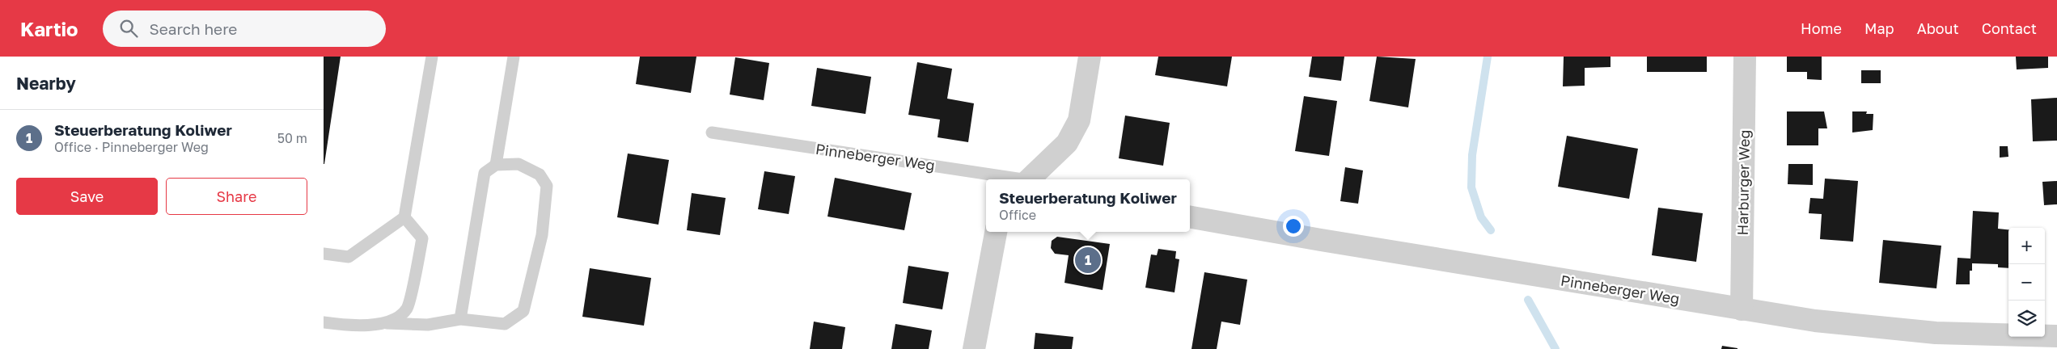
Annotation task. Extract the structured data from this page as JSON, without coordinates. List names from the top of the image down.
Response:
{
  "streets": {
    "street": ["Pinneberger Weg", "Harburger Weg"]
  },
  "crossings": [
    ["Pinneberger Weg", "Harburger Weg"]
  ],
  "page": {
    "header": "Kartio",
    "search": "Search here",
    "nav": [
      "Home",
      "Map",
      "About",
      "Contact"
    ],
    "heading": "Nearby",
    "list": [
      {
        "mark": "1",
        "name": "Steuerberatung Koliwer",
        "note": "Office · Pinneberger Weg",
        "value": "50 m"
      }
    ],
    "buttons": ["Save", "Share"],
    "popup": ["Steuerberatung Koliwer", "Office"],
    "map_buttons": ["+", "−"],
    "pins": "1"
  }
}
